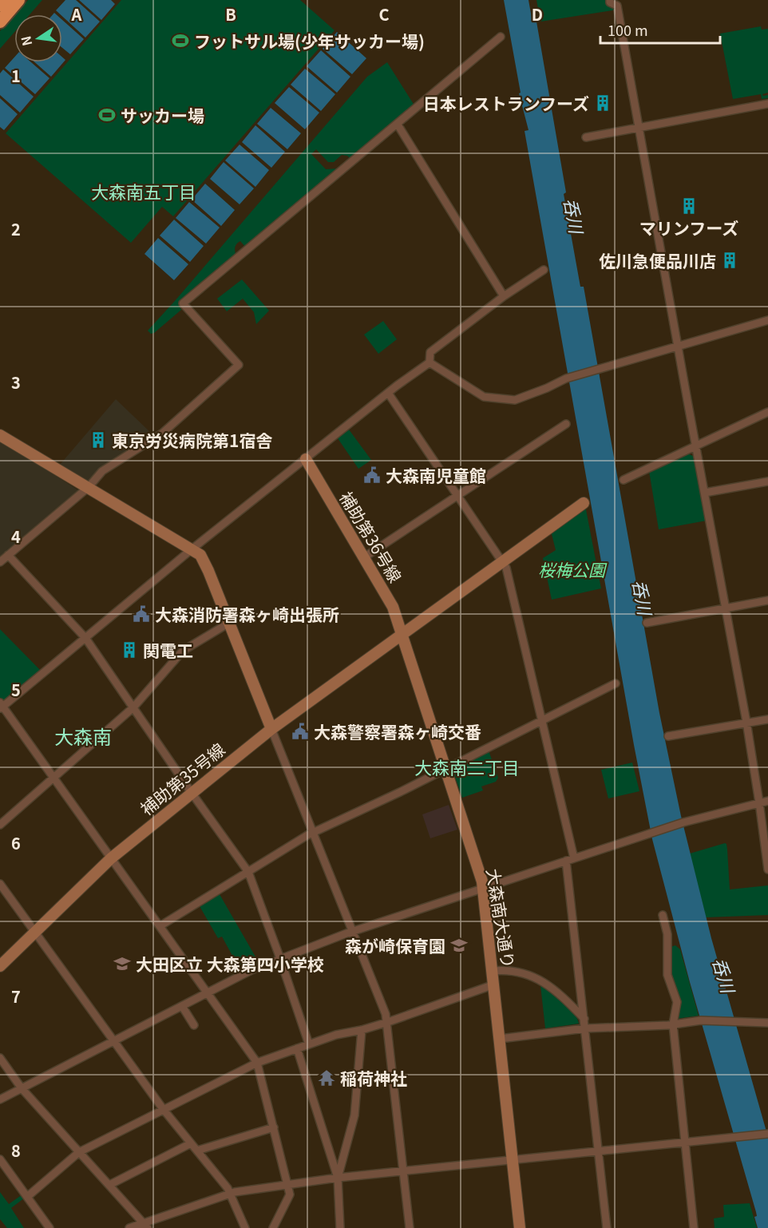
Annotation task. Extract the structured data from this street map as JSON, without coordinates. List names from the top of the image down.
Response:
{
  "streets": {
    "street": ["補助第36号線", "補助第35号線", "大森南大通り"]
  },
  "crossings": [
    ["補助第36号線", "補助第35号線"],
    ["補助第36号線", "大森南大通り"],
    ["補助第35号線", "大森南大通り"]
  ],
  "districts": ["大森南五丁目", "大森南", "大森南二丁目"],
  "water": ["呑川"],
  "parks": ["桜梅公園"],
  "places": {
    "sports": ["フットサル場(少年サッカー場)", "サッカー場"],
    "building": [
      "日本レストランフーズ",
      "マリンフーズ",
      "佐川急便品川店",
      "東京労災病院第1宿舎",
      "関電工"
    ],
    "public building": ["大森南児童館", "大森消防署森ヶ崎出張所", "大森警察署森ヶ崎交番"],
    "school or university": ["森が崎保育園", "大田区立 大森第四小学校"],
    "temple": ["稲荷神社"]
  },
  "scale_bar": "100 m",
  "north": "left",
  "grid": {
    "columns": [
      "A",
      "B",
      "C",
      "D"
    ],
    "rows": [
      "1",
      "2",
      "3",
      "4",
      "5",
      "6",
      "7",
      "8"
    ]
  }
}
